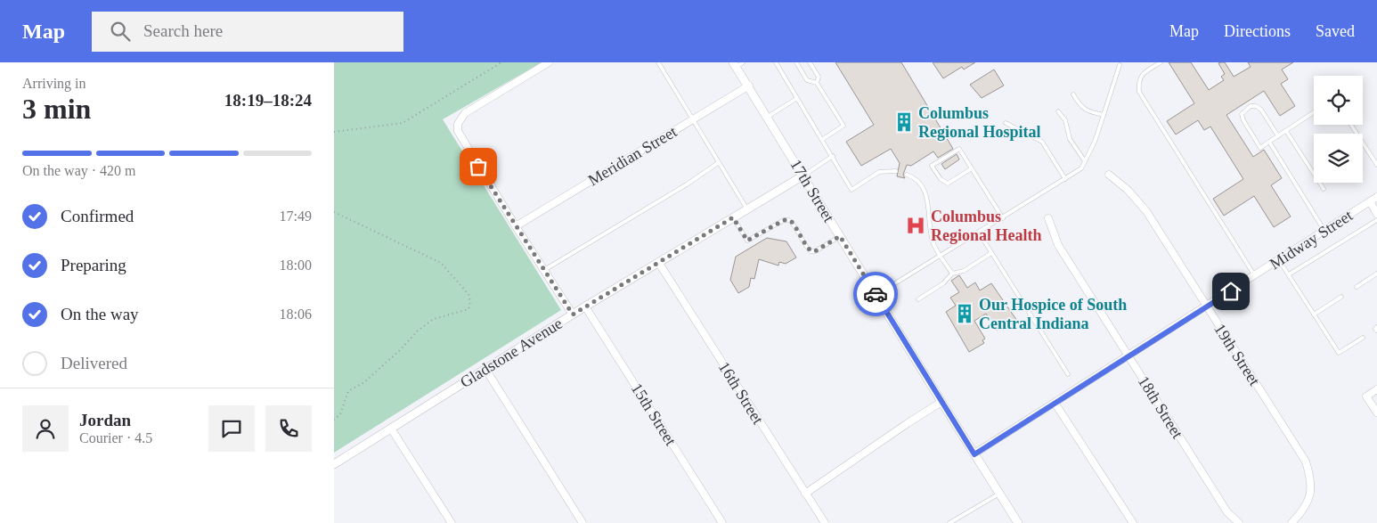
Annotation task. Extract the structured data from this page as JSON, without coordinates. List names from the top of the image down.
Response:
{
  "streets": {
    "street": [
      "Meridian Street",
      "17th Street",
      "Midway Street",
      "Gladstone Avenue",
      "19th Street",
      "16th Street",
      "18th Street",
      "15th Street"
    ]
  },
  "crossings": [
    ["Meridian Street", "17th Street"],
    ["17th Street", "Midway Street"],
    ["17th Street", "Gladstone Avenue"],
    ["Midway Street", "19th Street"],
    ["Midway Street", "18th Street"],
    ["Gladstone Avenue", "16th Street"],
    ["Gladstone Avenue", "15th Street"]
  ],
  "places": {
    "building": ["Columbus Regional Hospital", "Our Hospice of South Central Indiana"],
    "hospital": ["Columbus Regional Health"]
  },
  "page": {
    "header": "Map",
    "search": "Search here",
    "nav": ["Map", "Directions", "Saved"],
    "heading": ["3 min", "Arriving in", "18:19–18:24"],
    "panel": ["Jordan", "Courier · 4.5"],
    "bar": "On the way · 420 m",
    "list": [
      ["Confirmed", "17:49"],
      ["Preparing", "18:00"],
      ["On the way", "18:06"],
      "Delivered"
    ]
  }
}
